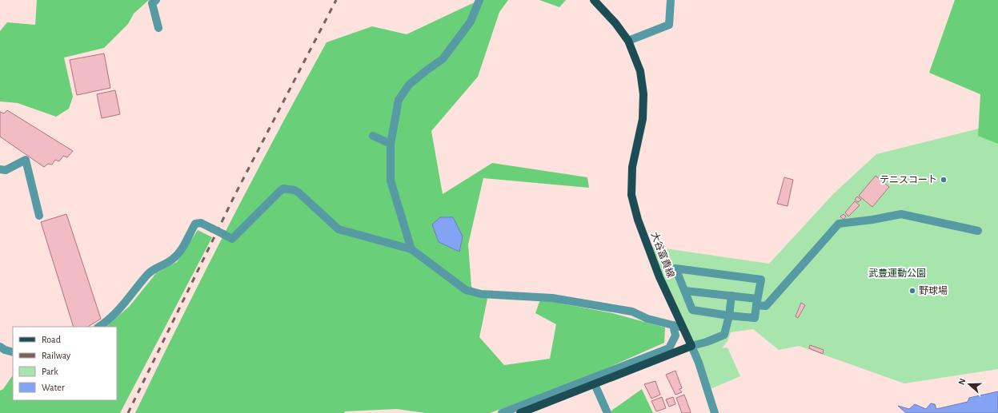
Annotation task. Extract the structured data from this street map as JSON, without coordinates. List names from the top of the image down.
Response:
{
  "streets": {
    "main road": ["大谷富貴線"]
  },
  "parks": ["武豊運動公園"],
  "places": ["テニスコート", "野球場"],
  "legend": [
    "Road",
    "Railway",
    "Park",
    "Water"
  ],
  "north": "left"
}
